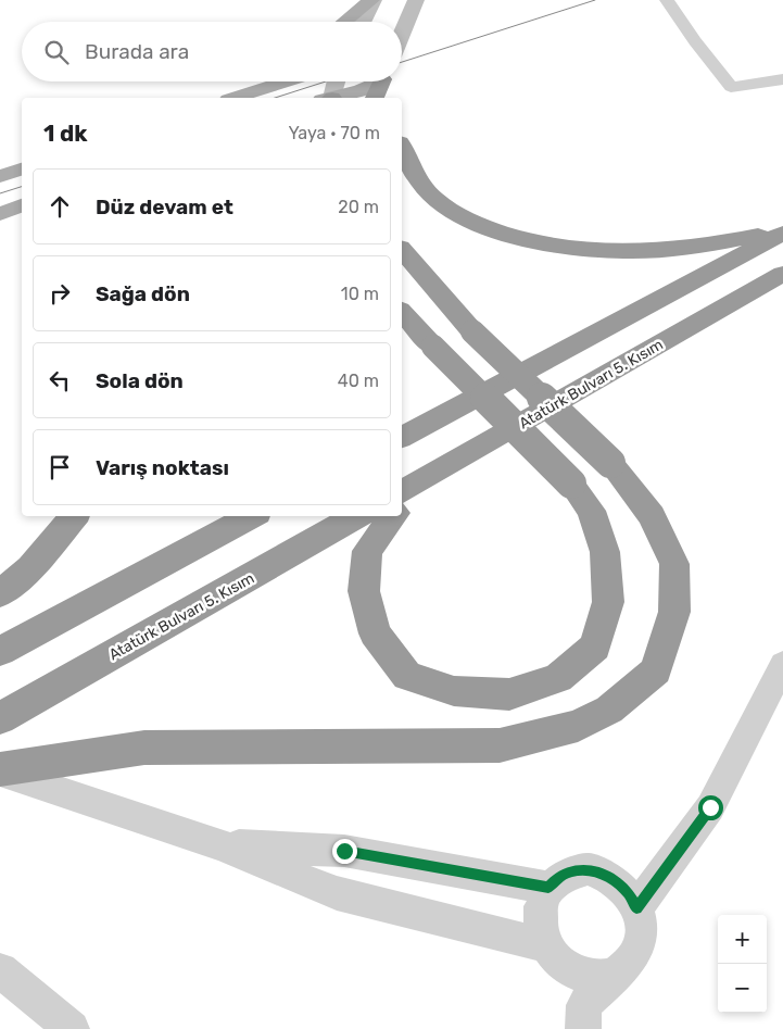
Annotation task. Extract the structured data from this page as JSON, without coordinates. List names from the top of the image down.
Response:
{
  "streets": {
    "highway": ["Atatürk Bulvarı 5. Kısım"]
  },
  "page": {
    "search": "Burada ara",
    "heading": ["1 dk", "Yaya · 70 m"],
    "list": [
      ["Düz devam et", "20 m"],
      ["Sağa dön", "10 m"],
      ["Sola dön", "40 m"],
      "Varış noktası"
    ],
    "map_buttons": ["+", "−"]
  }
}
